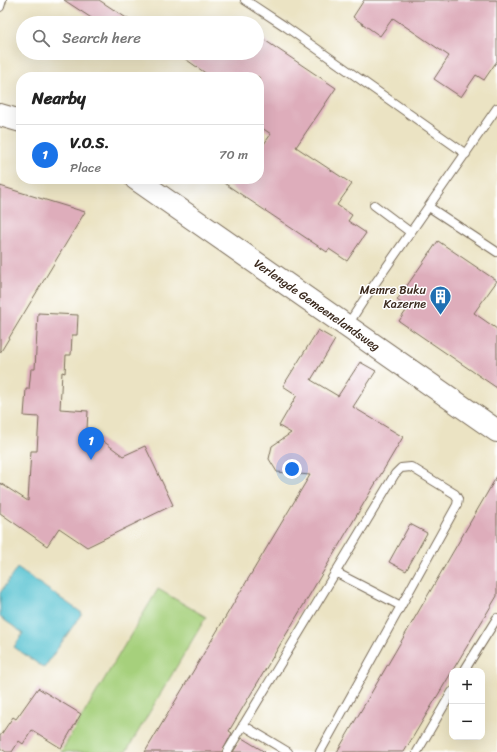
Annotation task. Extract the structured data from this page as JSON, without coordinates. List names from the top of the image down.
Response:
{
  "streets": {
    "street": ["Verlengde Gemeenelandsweg"]
  },
  "places": {
    "building": ["Memre Buku Kazerne"]
  },
  "page": {
    "search": "Search here",
    "heading": "Nearby",
    "list": [
      {
        "mark": "1",
        "name": "V.O.S.",
        "note": "Place",
        "value": "70 m"
      }
    ],
    "pins": "1",
    "map_buttons": ["+", "−"]
  }
}
